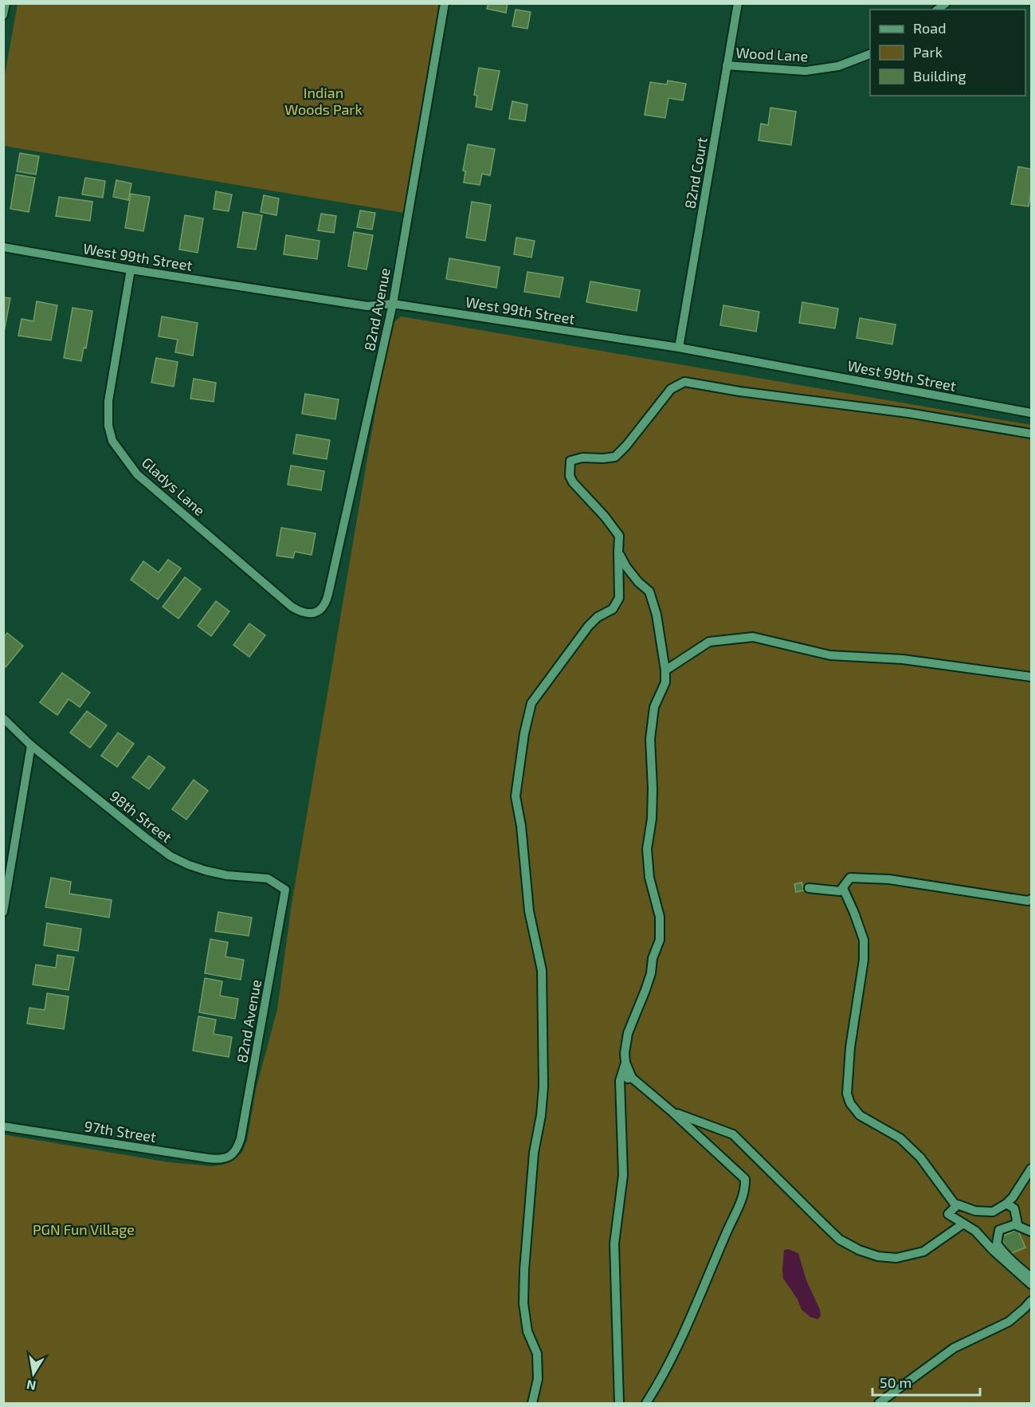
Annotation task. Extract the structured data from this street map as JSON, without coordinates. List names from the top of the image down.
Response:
{
  "streets": {
    "street": [
      "Wood Lane",
      "82nd Court",
      "West 99th Street",
      "82nd Avenue",
      "Gladys Lane",
      "98th Street",
      "97th Street"
    ]
  },
  "crossings": [
    ["Wood Lane", "82nd Court"],
    ["82nd Court", "West 99th Street"],
    ["West 99th Street", "82nd Avenue"],
    ["West 99th Street", "Gladys Lane"],
    ["82nd Avenue", "Gladys Lane"],
    ["82nd Avenue", "98th Street"],
    ["82nd Avenue", "97th Street"]
  ],
  "parks": ["Indian Woods Park", "PGN Fun Village"],
  "legend": ["Road", "Park", "Building"],
  "scale_bar": "50 m",
  "north": "bottom"
}
